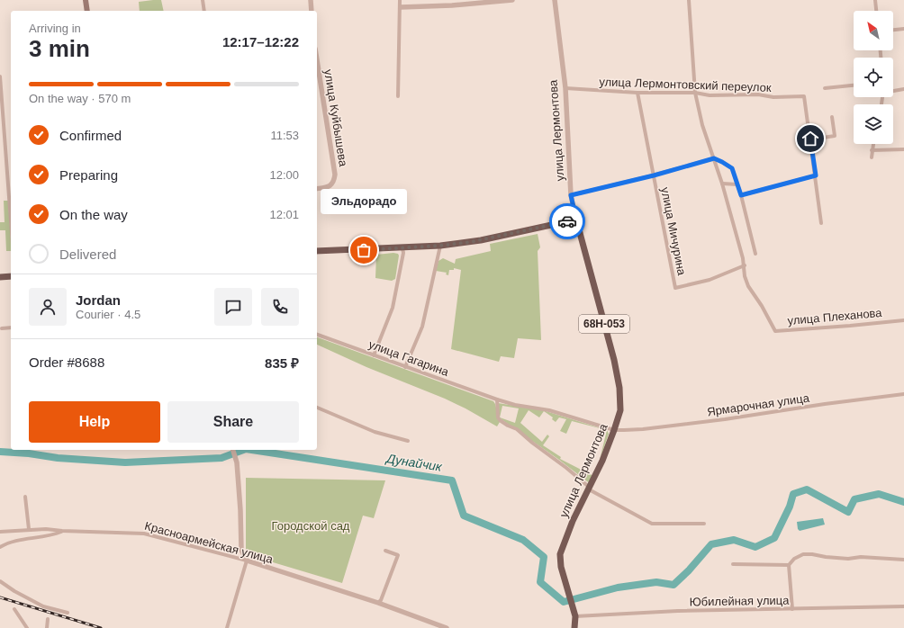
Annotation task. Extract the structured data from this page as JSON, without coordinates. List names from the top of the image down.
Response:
{
  "streets": {
    "main road": ["улица Лермонтова", "68Н-053"],
    "street": [
      "улица Лермонтовский переулок",
      "улица Куйбышева",
      "улица Мичурина",
      "улица Плеханова",
      "улица Гагарина",
      "Ярмарочная улица",
      "Красноармейская улица",
      "Юбилейная улица"
    ]
  },
  "crossings": [
    ["улица Лермонтовский переулок", "улица Лермонтова"],
    ["улица Лермонтовский переулок", "улица Мичурина"],
    ["улица Лермонтова", "улица Гагарина"],
    ["улица Лермонтова", "Ярмарочная улица"],
    ["улица Лермонтова", "Юбилейная улица"],
    ["улица Мичурина", "улица Плеханова"],
    ["улица Гагарина", "Ярмарочная улица"]
  ],
  "water": ["Дунайчик"],
  "parks": ["Городской сад"],
  "places": ["Эльдорадо"],
  "north": "top left",
  "page": {
    "heading": ["3 min", "Arriving in", "12:17–12:22"],
    "panel": [
      "Jordan",
      "Courier · 4.5",
      "Order #8688",
      "835 ₽"
    ],
    "bar": "On the way · 570 m",
    "list": [
      ["Confirmed", "11:53"],
      ["Preparing", "12:00"],
      ["On the way", "12:01"],
      "Delivered"
    ],
    "bubble": "Эльдорадо",
    "buttons": ["Help", "Share"]
  }
}
